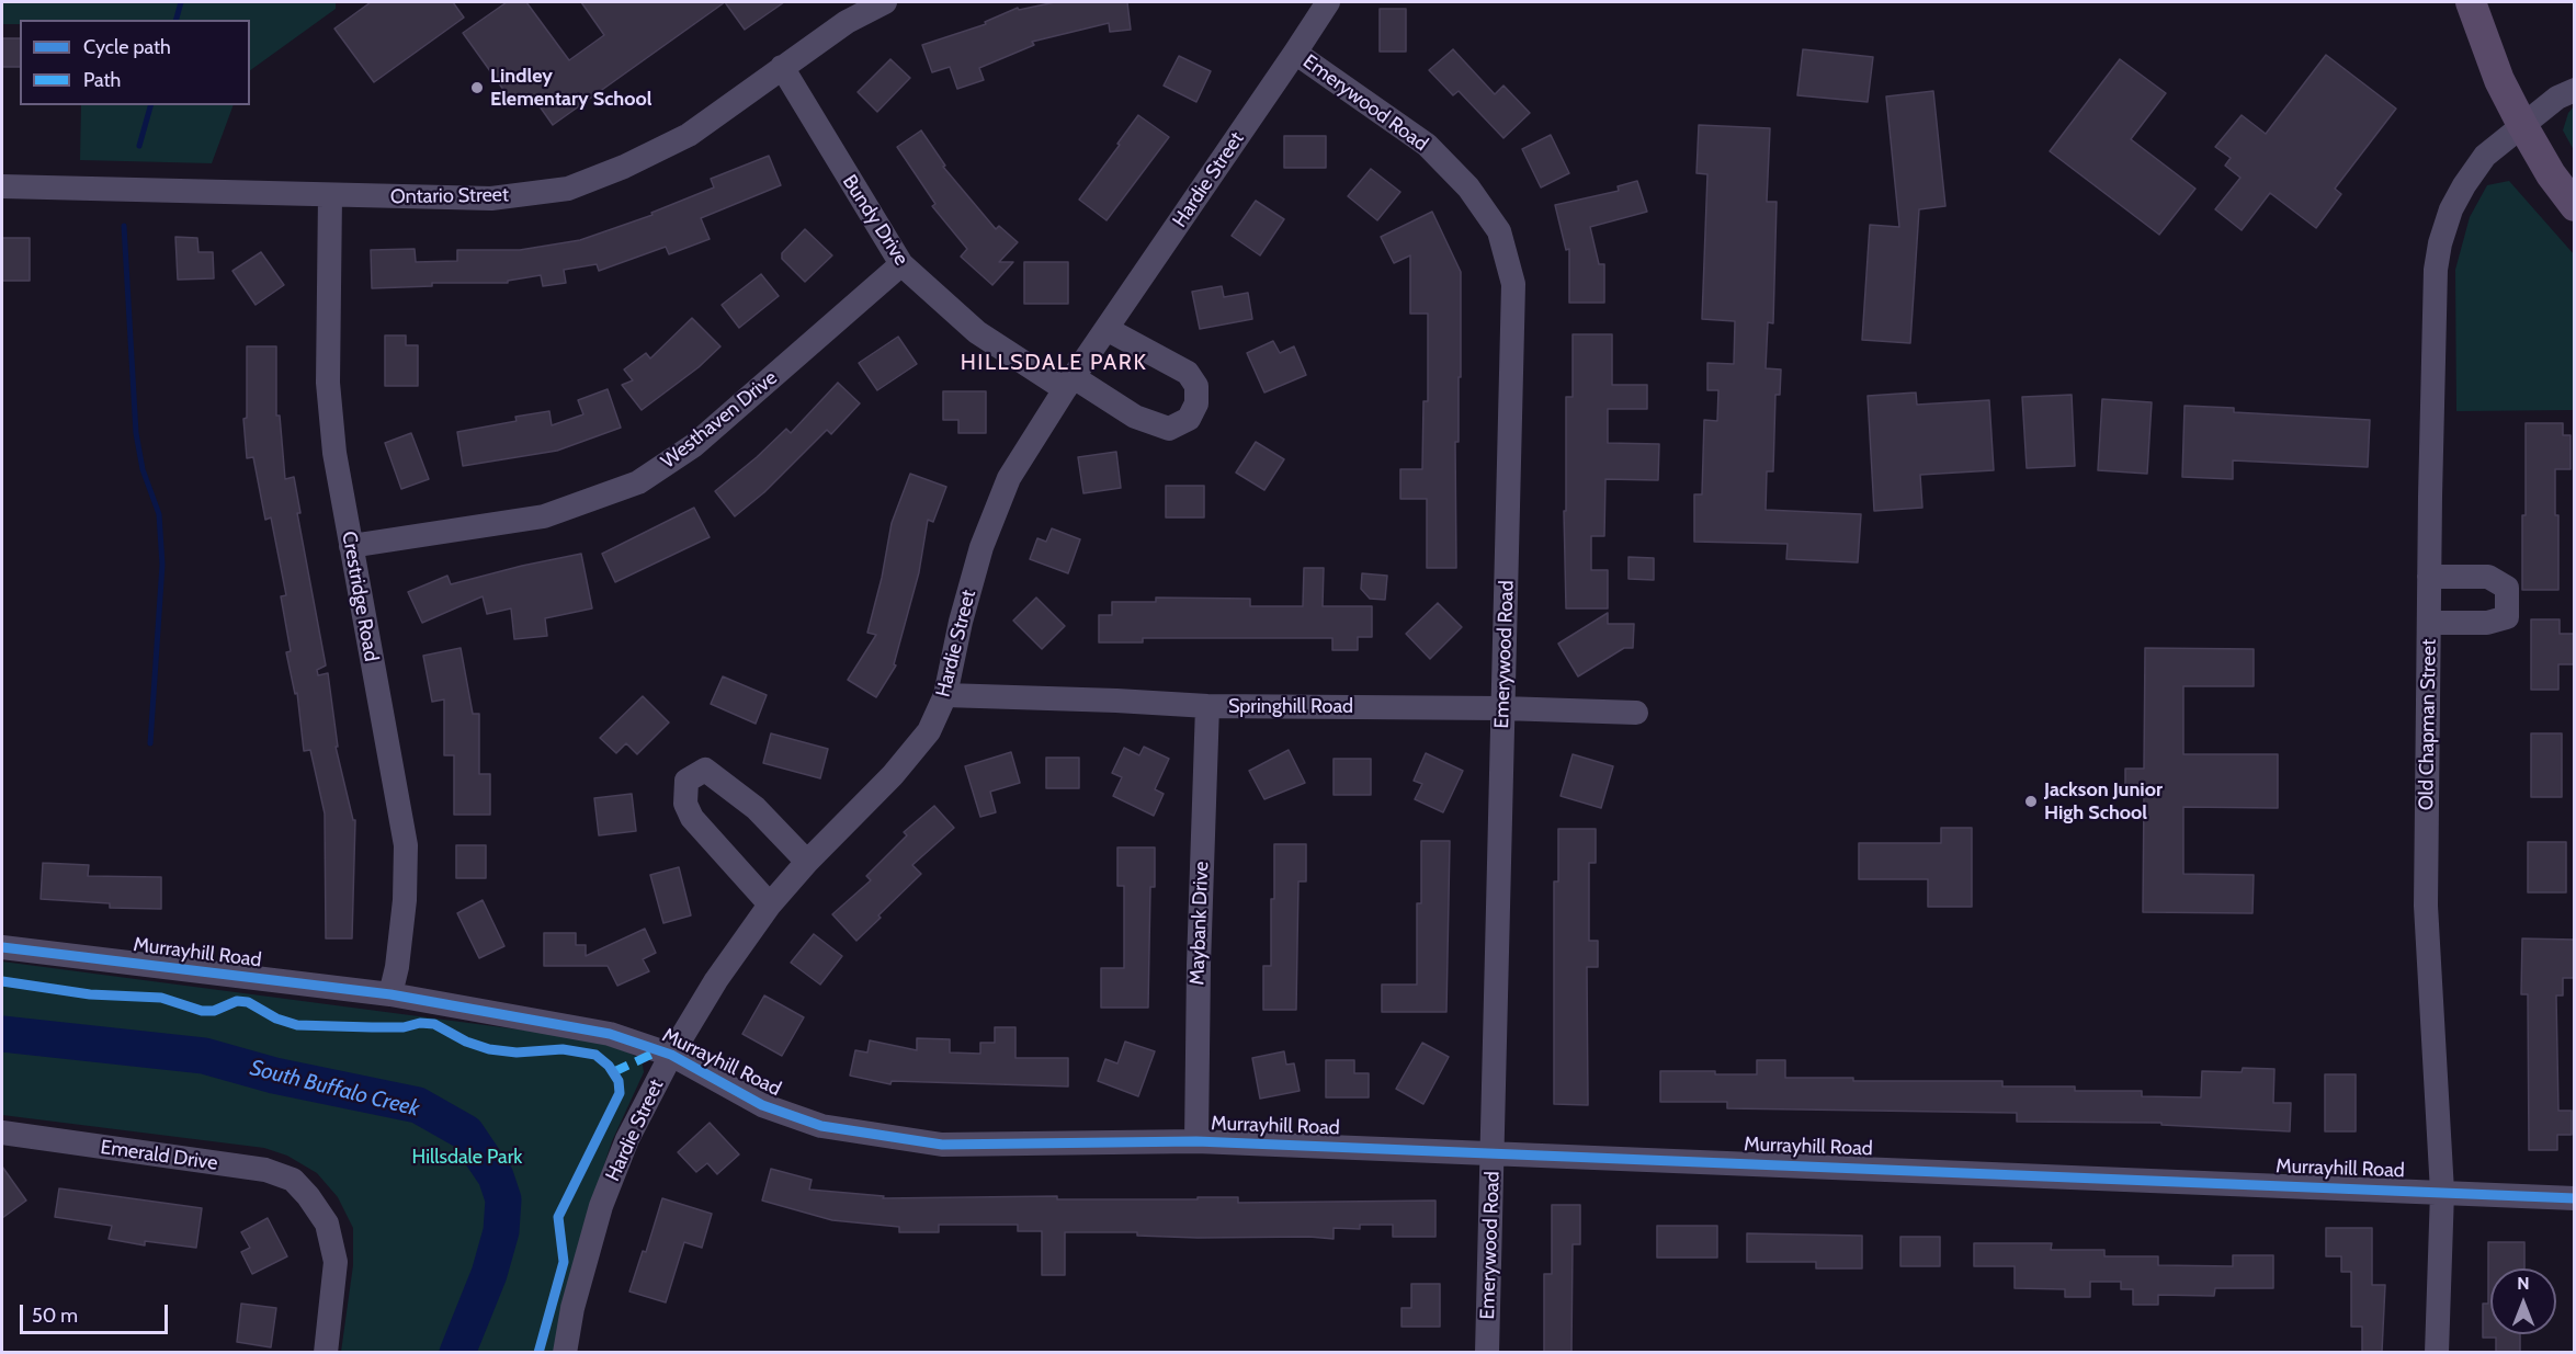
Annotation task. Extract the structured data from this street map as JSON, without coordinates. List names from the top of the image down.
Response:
{
  "streets": {
    "street": [
      "Emerywood Road",
      "Hardie Street",
      "Ontario Street",
      "Bundy Drive",
      "Westhaven Drive",
      "Crestridge Road",
      "Springhill Road",
      "Old Chapman Street",
      "Maybank Drive",
      "Murrayhill Road",
      "Emerald Drive"
    ]
  },
  "crossings": [
    ["Emerywood Road", "Hardie Street"],
    ["Emerywood Road", "Springhill Road"],
    ["Emerywood Road", "Murrayhill Road"],
    ["Hardie Street", "Bundy Drive"],
    ["Hardie Street", "Springhill Road"],
    ["Hardie Street", "Murrayhill Road"],
    ["Ontario Street", "Bundy Drive"],
    ["Ontario Street", "Crestridge Road"],
    ["Bundy Drive", "Westhaven Drive"],
    ["Westhaven Drive", "Crestridge Road"],
    ["Crestridge Road", "Murrayhill Road"],
    ["Springhill Road", "Maybank Drive"],
    ["Old Chapman Street", "Murrayhill Road"],
    ["Maybank Drive", "Murrayhill Road"]
  ],
  "districts": ["HILLSDALE PARK"],
  "water": ["South Buffalo Creek"],
  "parks": ["Hillsdale Park"],
  "places": ["Lindley Elementary School", "Jackson Junior High School"],
  "legend": ["Cycle path", "Path"],
  "scale_bar": "50 m",
  "north": "top"
}
